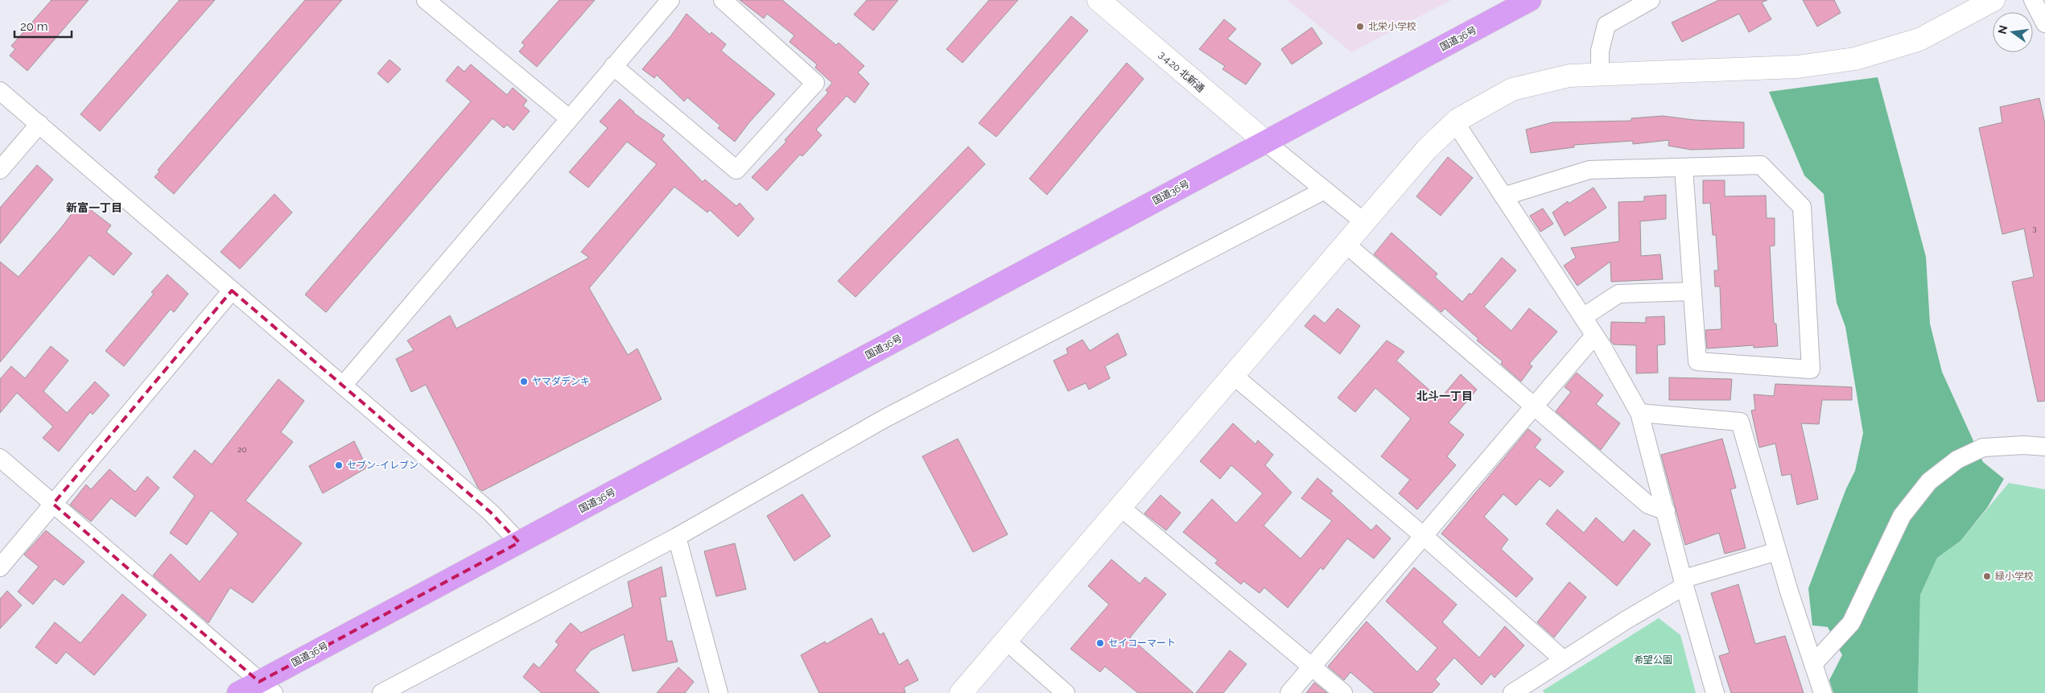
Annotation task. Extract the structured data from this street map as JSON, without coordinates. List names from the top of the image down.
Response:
{
  "streets": {
    "highway": ["国道36号"],
    "street": ["3.4.20 北新通"]
  },
  "crossings": [
    ["国道36号", "3.4.20 北新通"]
  ],
  "districts": ["新富一丁目", "北斗一丁目"],
  "parks": ["希望公園"],
  "places": [
    "北栄小学校",
    "ヤマダデンキ",
    "セブン-イレブン",
    "緑小学校",
    "セイコーマート"
  ],
  "house_numbers": ["3", "20"],
  "scale_bar": "20 m",
  "north": "left"
}
